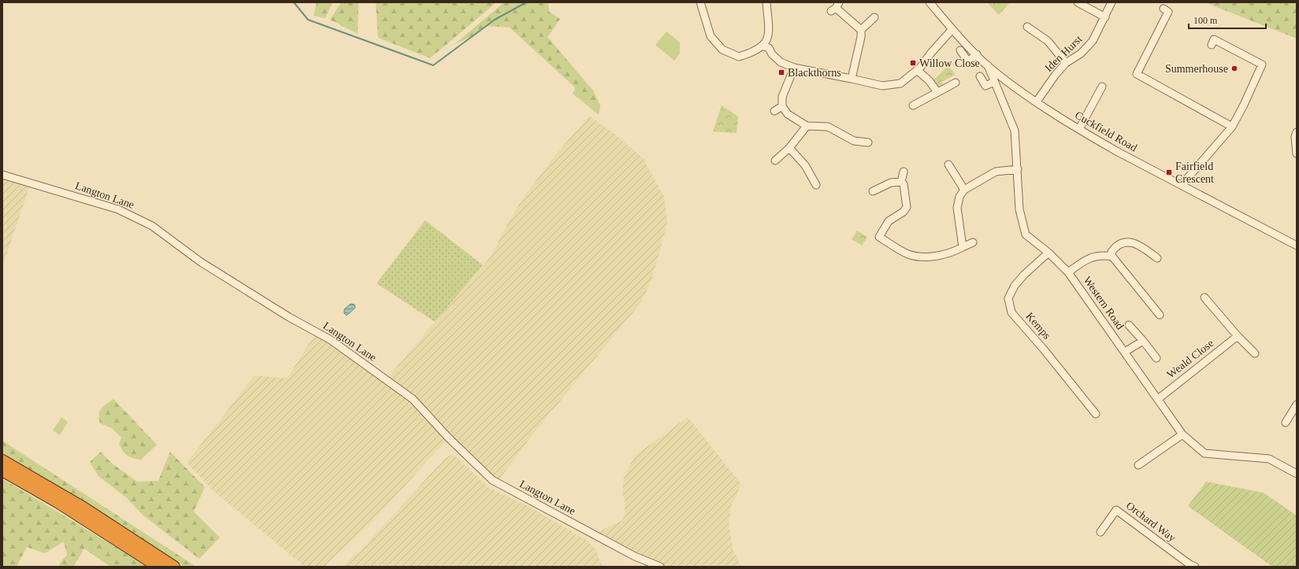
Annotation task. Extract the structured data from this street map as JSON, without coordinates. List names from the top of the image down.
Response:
{
  "streets": {
    "street": [
      "Iden Hurst",
      "Cuckfield Road",
      "Langton Lane",
      "Western Road",
      "Kemps",
      "Weald Close",
      "Orchard Way"
    ]
  },
  "crossings": [
    ["Iden Hurst", "Cuckfield Road"],
    ["Cuckfield Road", "Western Road"],
    ["Western Road", "Kemps"],
    ["Western Road", "Weald Close"]
  ],
  "places": {
    "transit": ["Willow Close", "Blackthorns", "Fairfield Crescent"],
    "other": ["Summerhouse"]
  },
  "scale_bar": "100 m"
}
